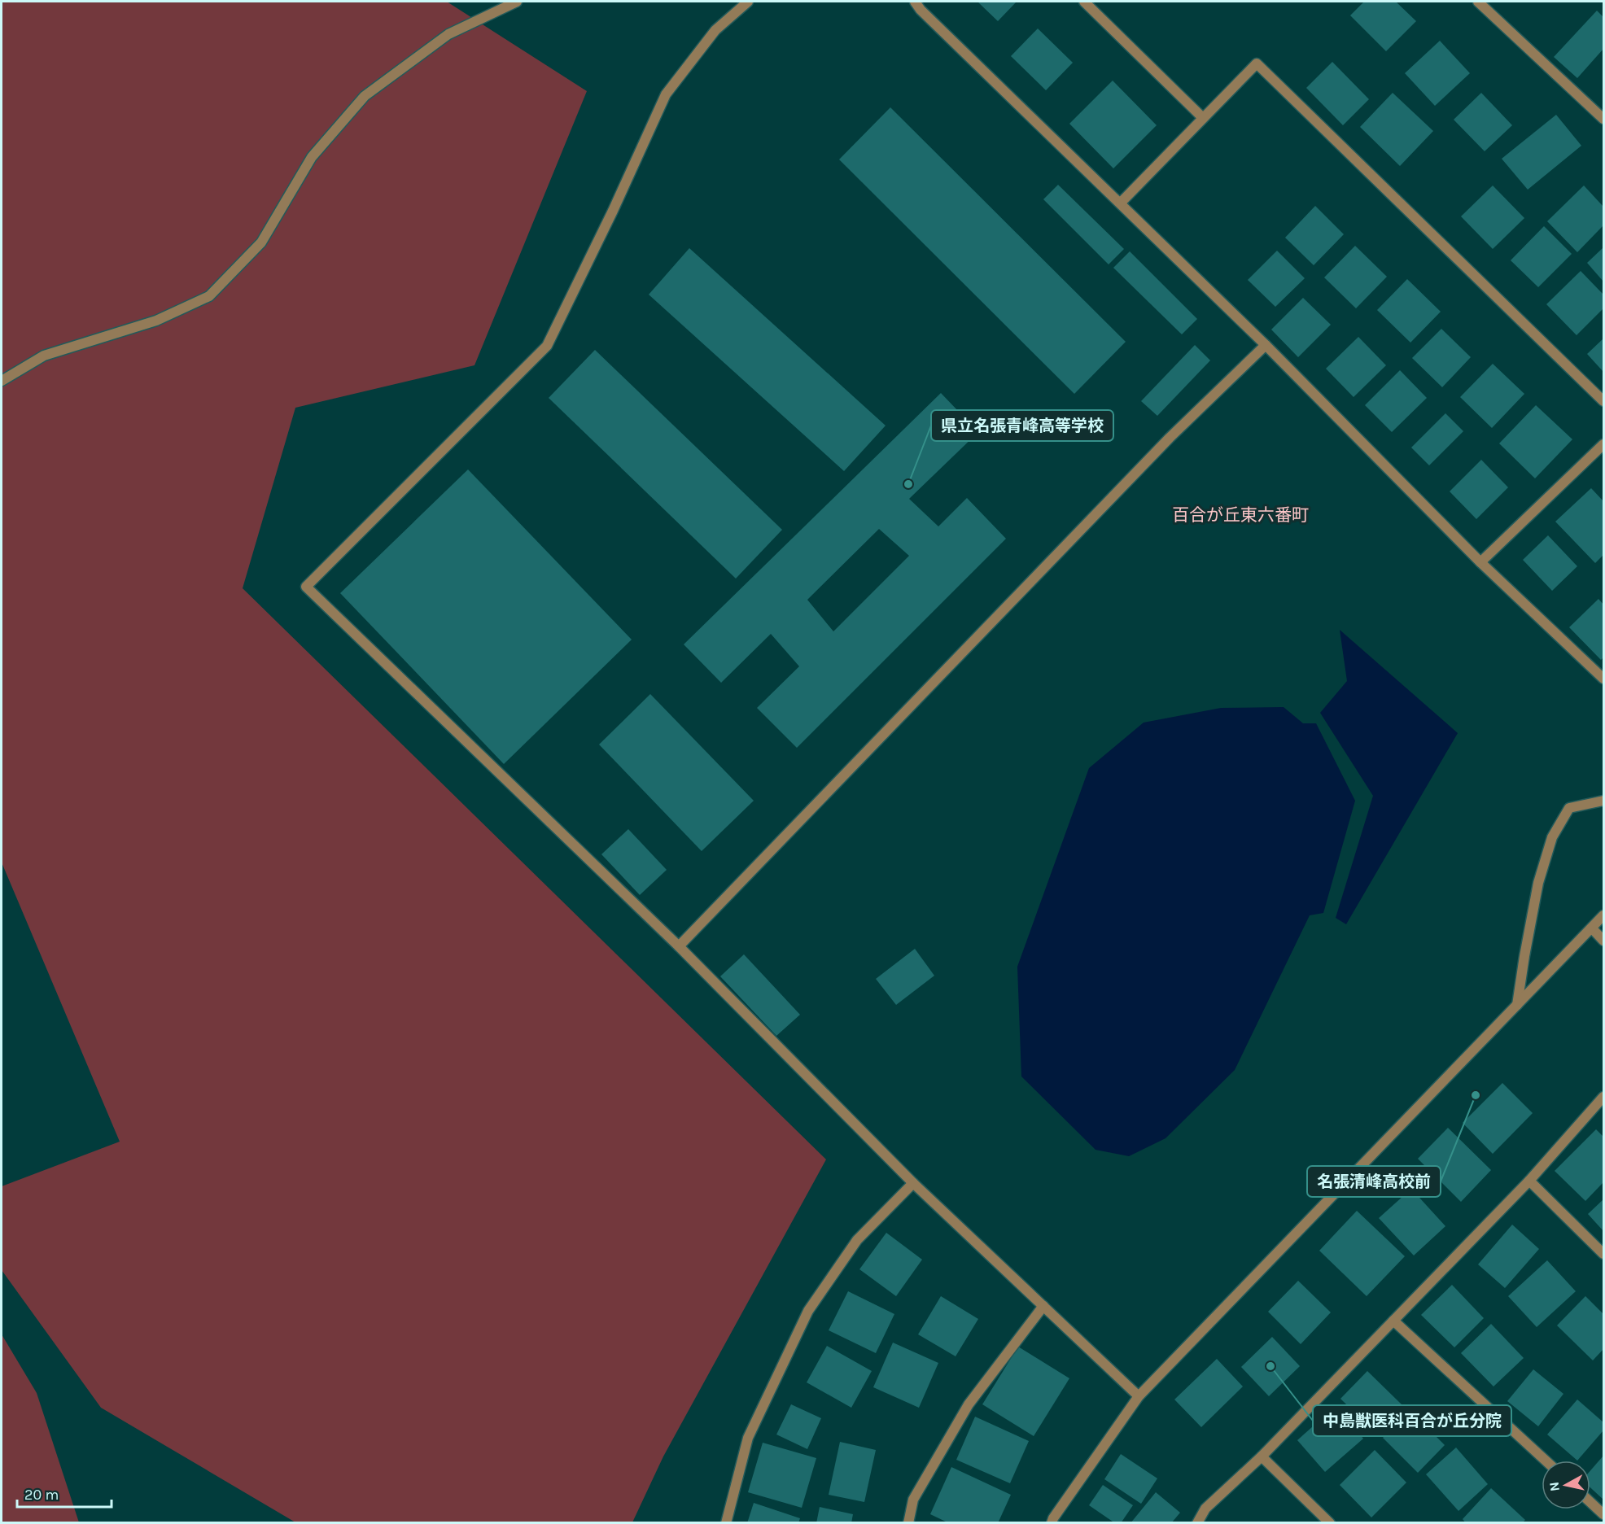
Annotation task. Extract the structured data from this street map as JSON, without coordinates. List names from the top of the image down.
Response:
{
  "districts": ["百合が丘東六番町"],
  "places": ["県立名張青峰高等学校", "名張清峰高校前", "中島獣医科百合が丘分院"],
  "scale_bar": "20 m",
  "north": "left"
}
